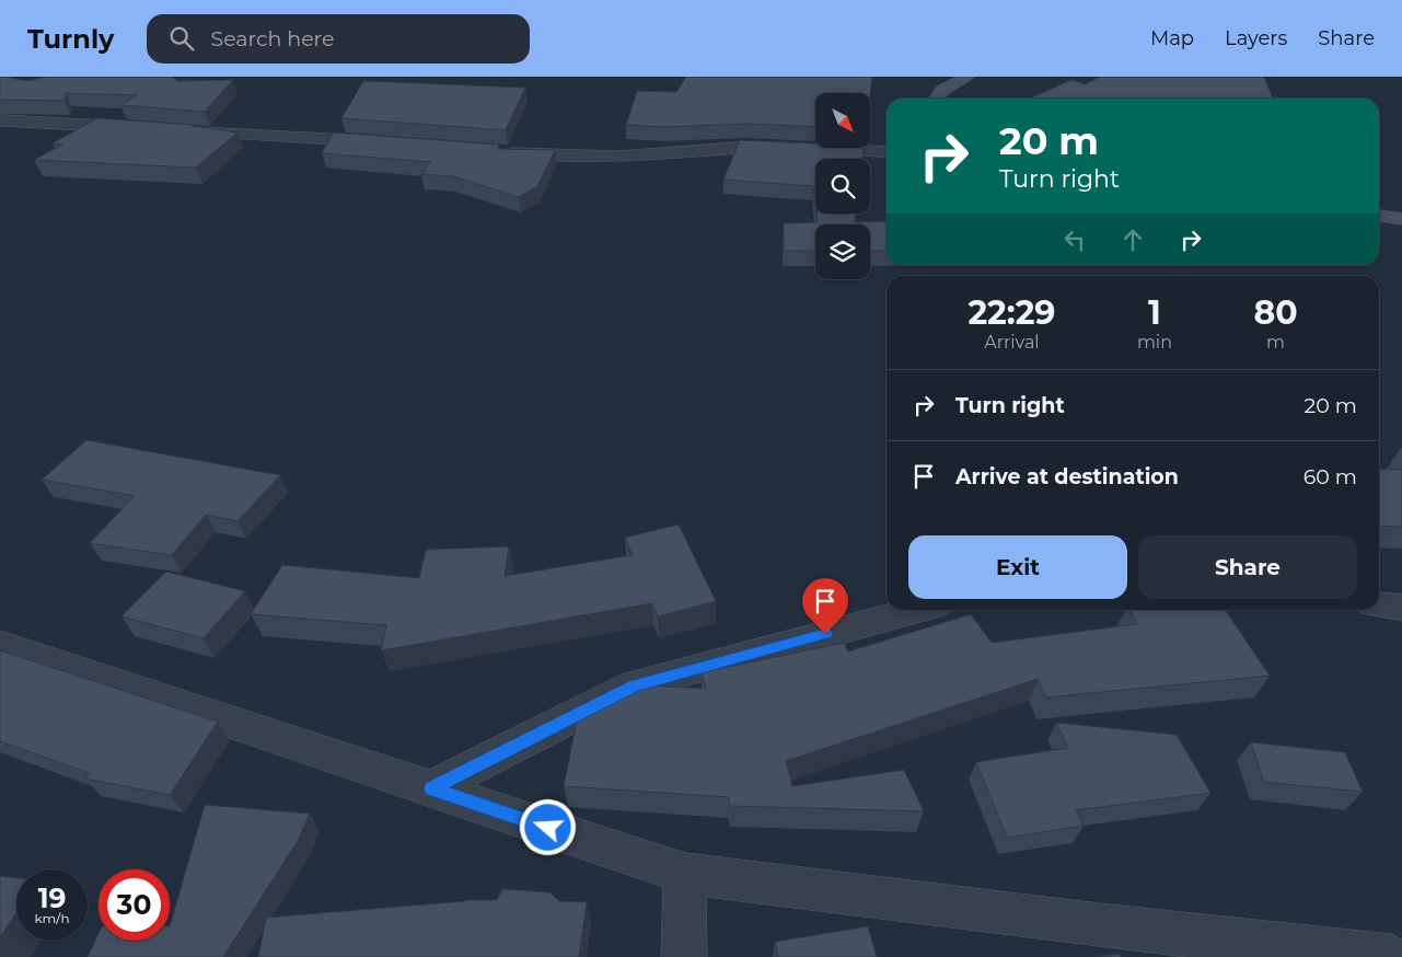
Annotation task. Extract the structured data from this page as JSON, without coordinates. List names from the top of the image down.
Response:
{
  "north": "bottom right",
  "page": {
    "header": "Turnly",
    "search": "Search here",
    "nav": ["Map", "Layers", "Share"],
    "turn": ["20 m", "Turn right"],
    "eta": [
      "22:29",
      "Arrival",
      "1",
      "min",
      "80",
      "m"
    ],
    "list": [
      {
        "name": "Turn right",
        "value": "20 m"
      },
      {
        "name": "Arrive at destination",
        "value": "60 m"
      }
    ],
    "buttons": ["Exit", "Share"],
    "speed": "19 km/h",
    "limit": "30"
  }
}
